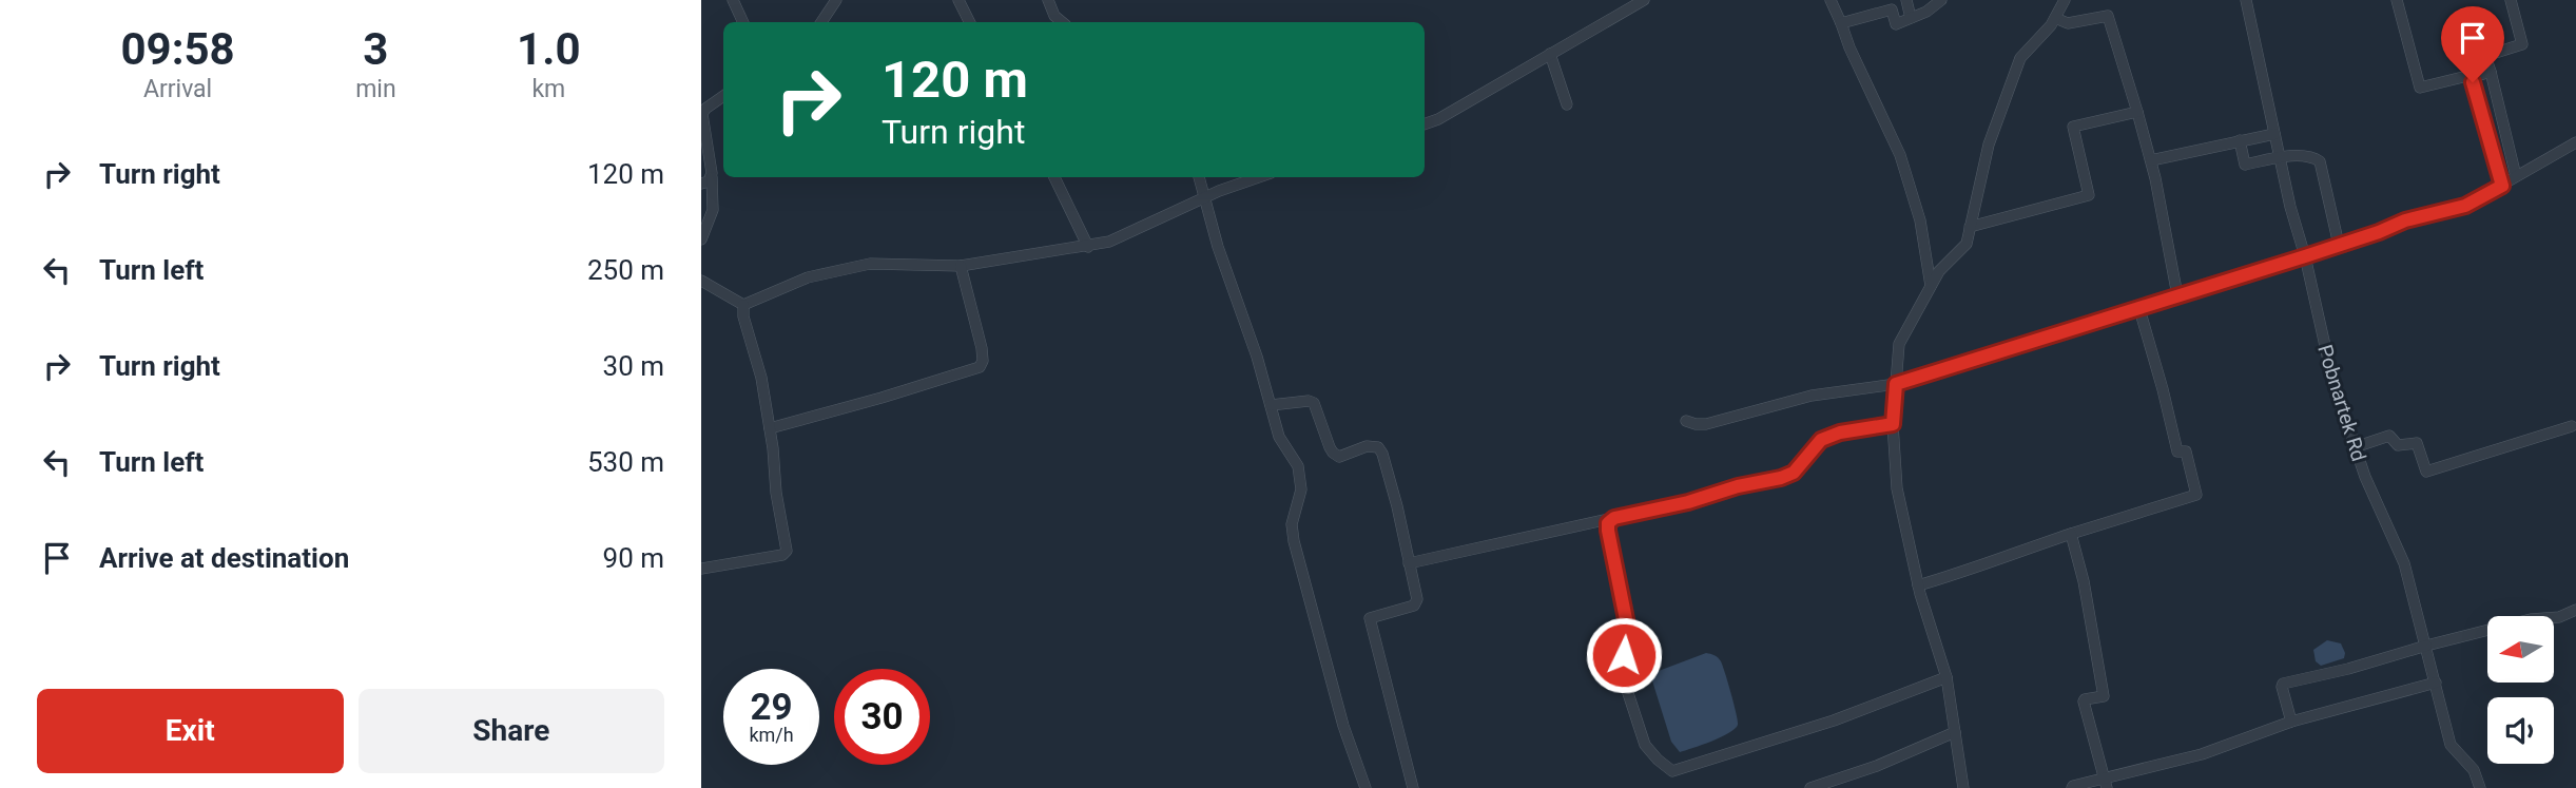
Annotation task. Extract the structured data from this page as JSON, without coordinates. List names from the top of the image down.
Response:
{
  "streets": {
    "street": ["Pobnartek Rd"]
  },
  "north": "left",
  "page": {
    "eta": [
      "09:58",
      "Arrival",
      "3",
      "min",
      "1.0",
      "km"
    ],
    "turn": ["120 m", "Turn right"],
    "list": [
      {
        "name": "Turn right",
        "value": "120 m"
      },
      {
        "name": "Turn left",
        "value": "250 m"
      },
      {
        "name": "Turn right",
        "value": "30 m"
      },
      {
        "name": "Turn left",
        "value": "530 m"
      },
      {
        "name": "Arrive at destination",
        "value": "90 m"
      }
    ],
    "speed": "29 km/h",
    "limit": "30",
    "buttons": ["Exit", "Share"]
  }
}
